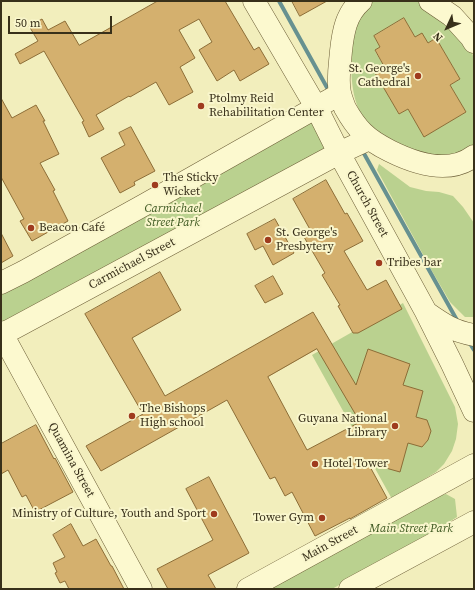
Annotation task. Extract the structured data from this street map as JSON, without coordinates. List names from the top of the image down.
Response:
{
  "streets": {
    "street": [
      "Church Street",
      "Carmichael Street",
      "Quamina Street",
      "Main Street"
    ]
  },
  "crossings": [
    ["Church Street", "Carmichael Street"],
    ["Carmichael Street", "Quamina Street"]
  ],
  "parks": ["Carmichael Street Park", "Main Street Park"],
  "places": [
    "St. George's Cathedral",
    "Ptolmy Reid Rehabilitation Center",
    "The Sticky Wicket",
    "Beacon Café",
    "St. George's Presbytery",
    "Tribes bar",
    "The Bishops High school",
    "Guyana National Library",
    "Hotel Tower",
    "Ministry of Culture, Youth and Sport",
    "Tower Gym"
  ],
  "scale_bar": "50 m",
  "north": "bottom left"
}
